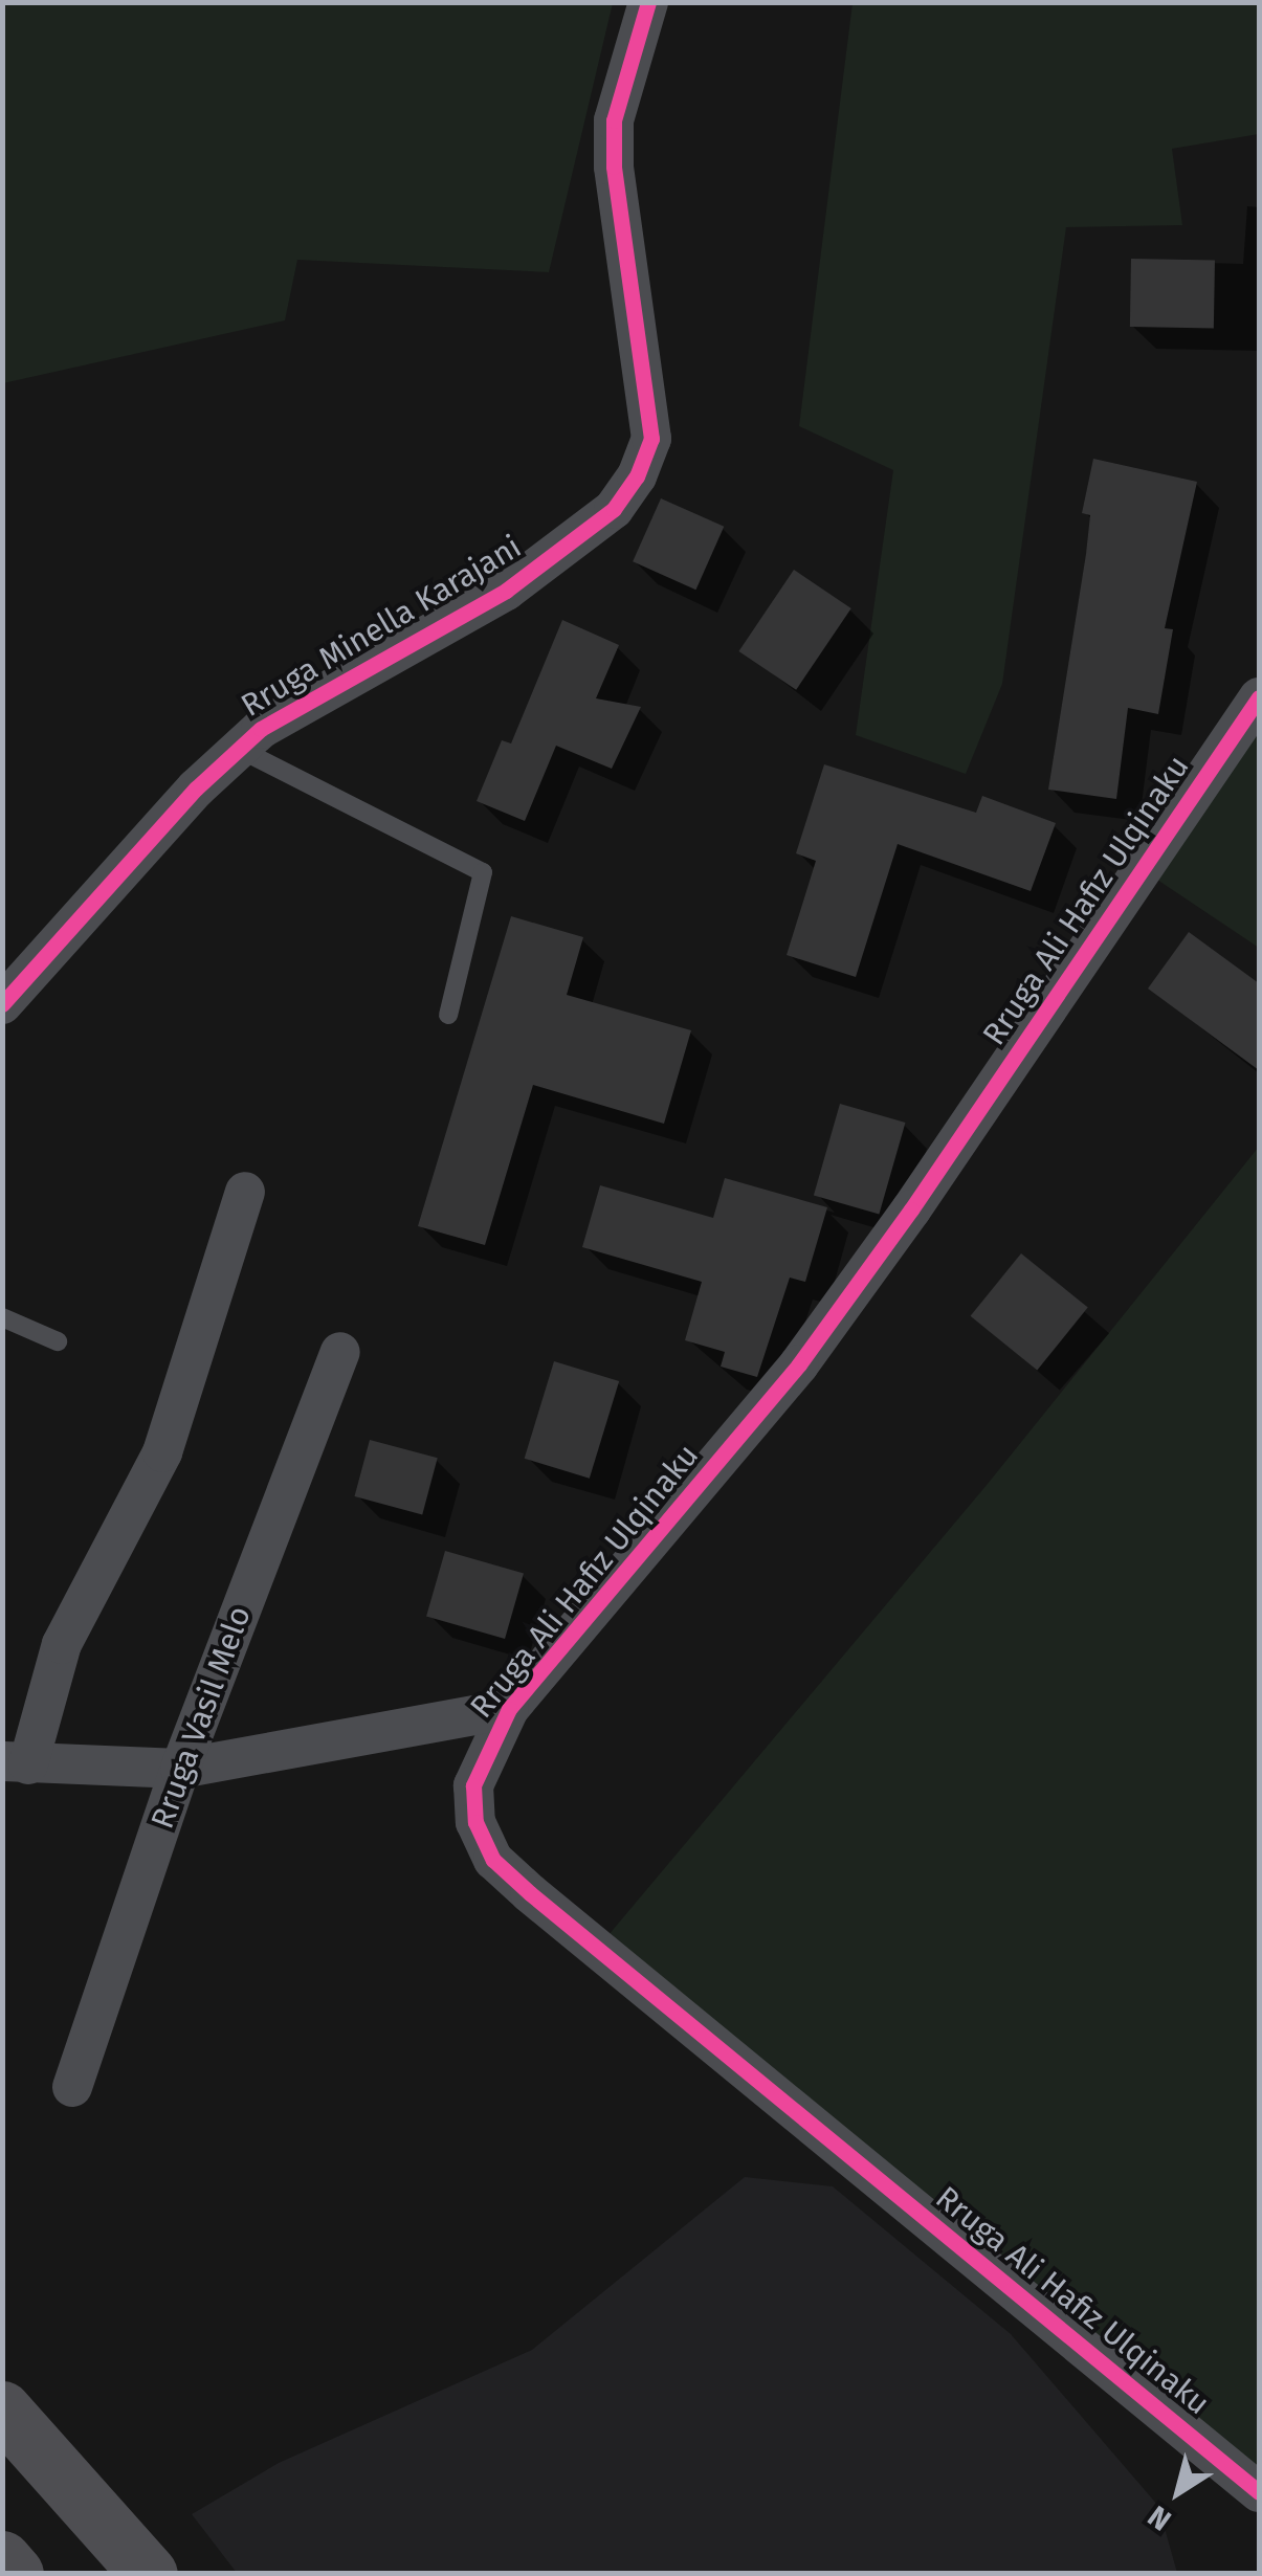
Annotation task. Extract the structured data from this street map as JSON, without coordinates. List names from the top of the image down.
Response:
{
  "streets": {
    "street": ["Rruga Minella Karajani", "Rruga Ali Hafiz Ulqinaku", "Rruga Vasil Melo"]
  },
  "north": "bottom left"
}
